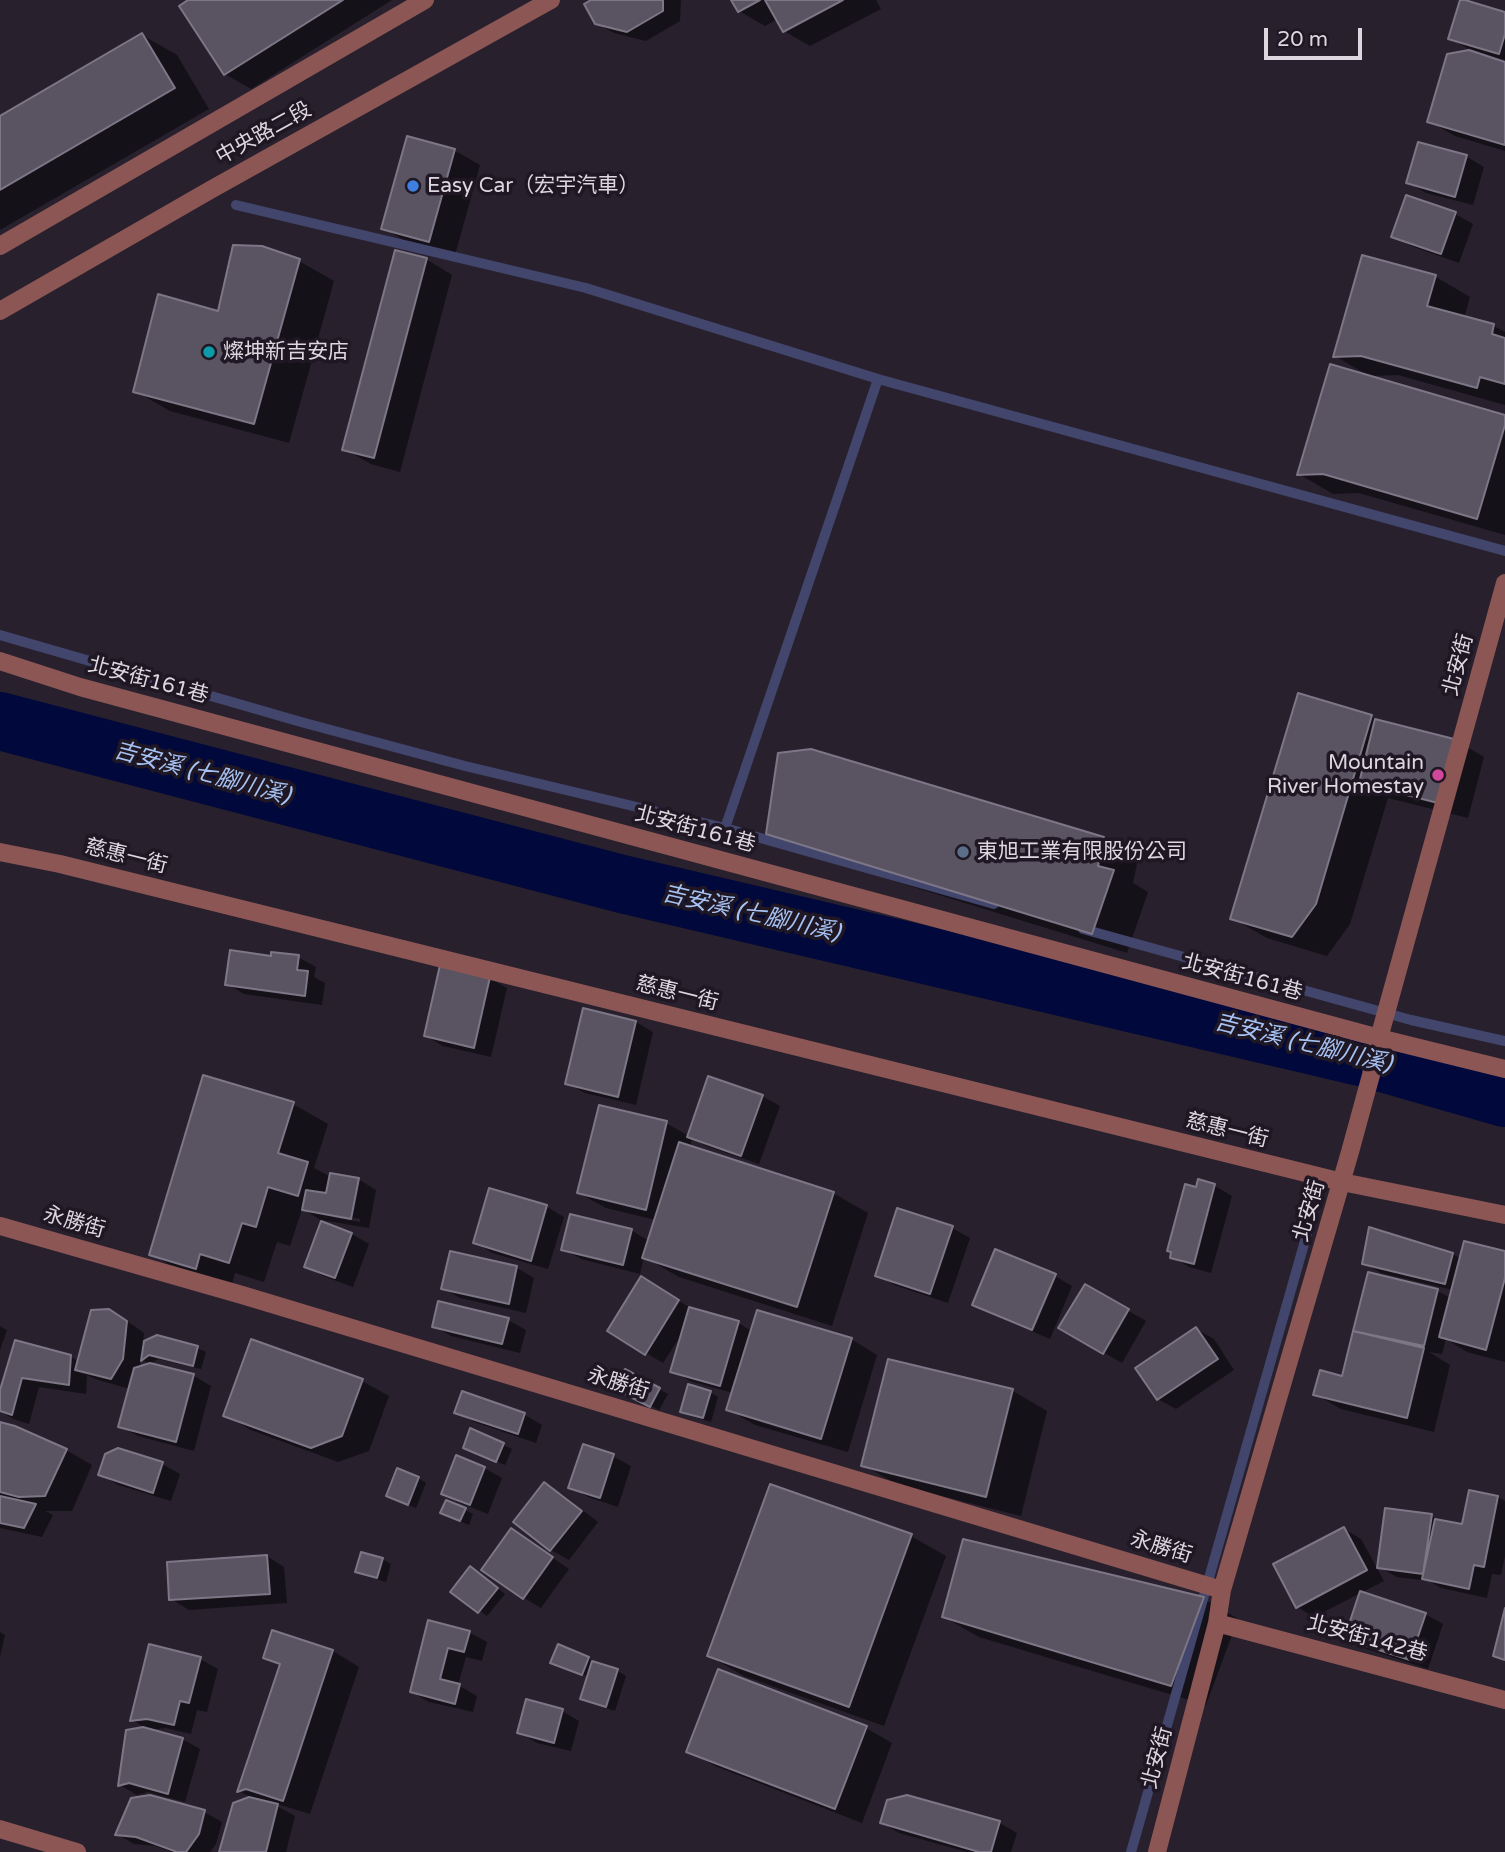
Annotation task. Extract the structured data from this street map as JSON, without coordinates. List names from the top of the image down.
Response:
{
  "streets": {
    "street": [
      "中央路二段",
      "北安街",
      "北安街161巷",
      "慈惠一街",
      "永勝街",
      "北安街142巷"
    ]
  },
  "crossings": [
    ["北安街", "北安街161巷"],
    ["北安街", "慈惠一街"],
    ["北安街", "永勝街"],
    ["北安街", "北安街142巷"]
  ],
  "water": ["吉安溪 (七腳川溪)"],
  "places": [
    "Easy Car（宏宇汽車）",
    "燦坤新吉安店",
    "Mountain River Homestay",
    "東旭工業有限股份公司"
  ],
  "scale_bar": "20 m"
}
